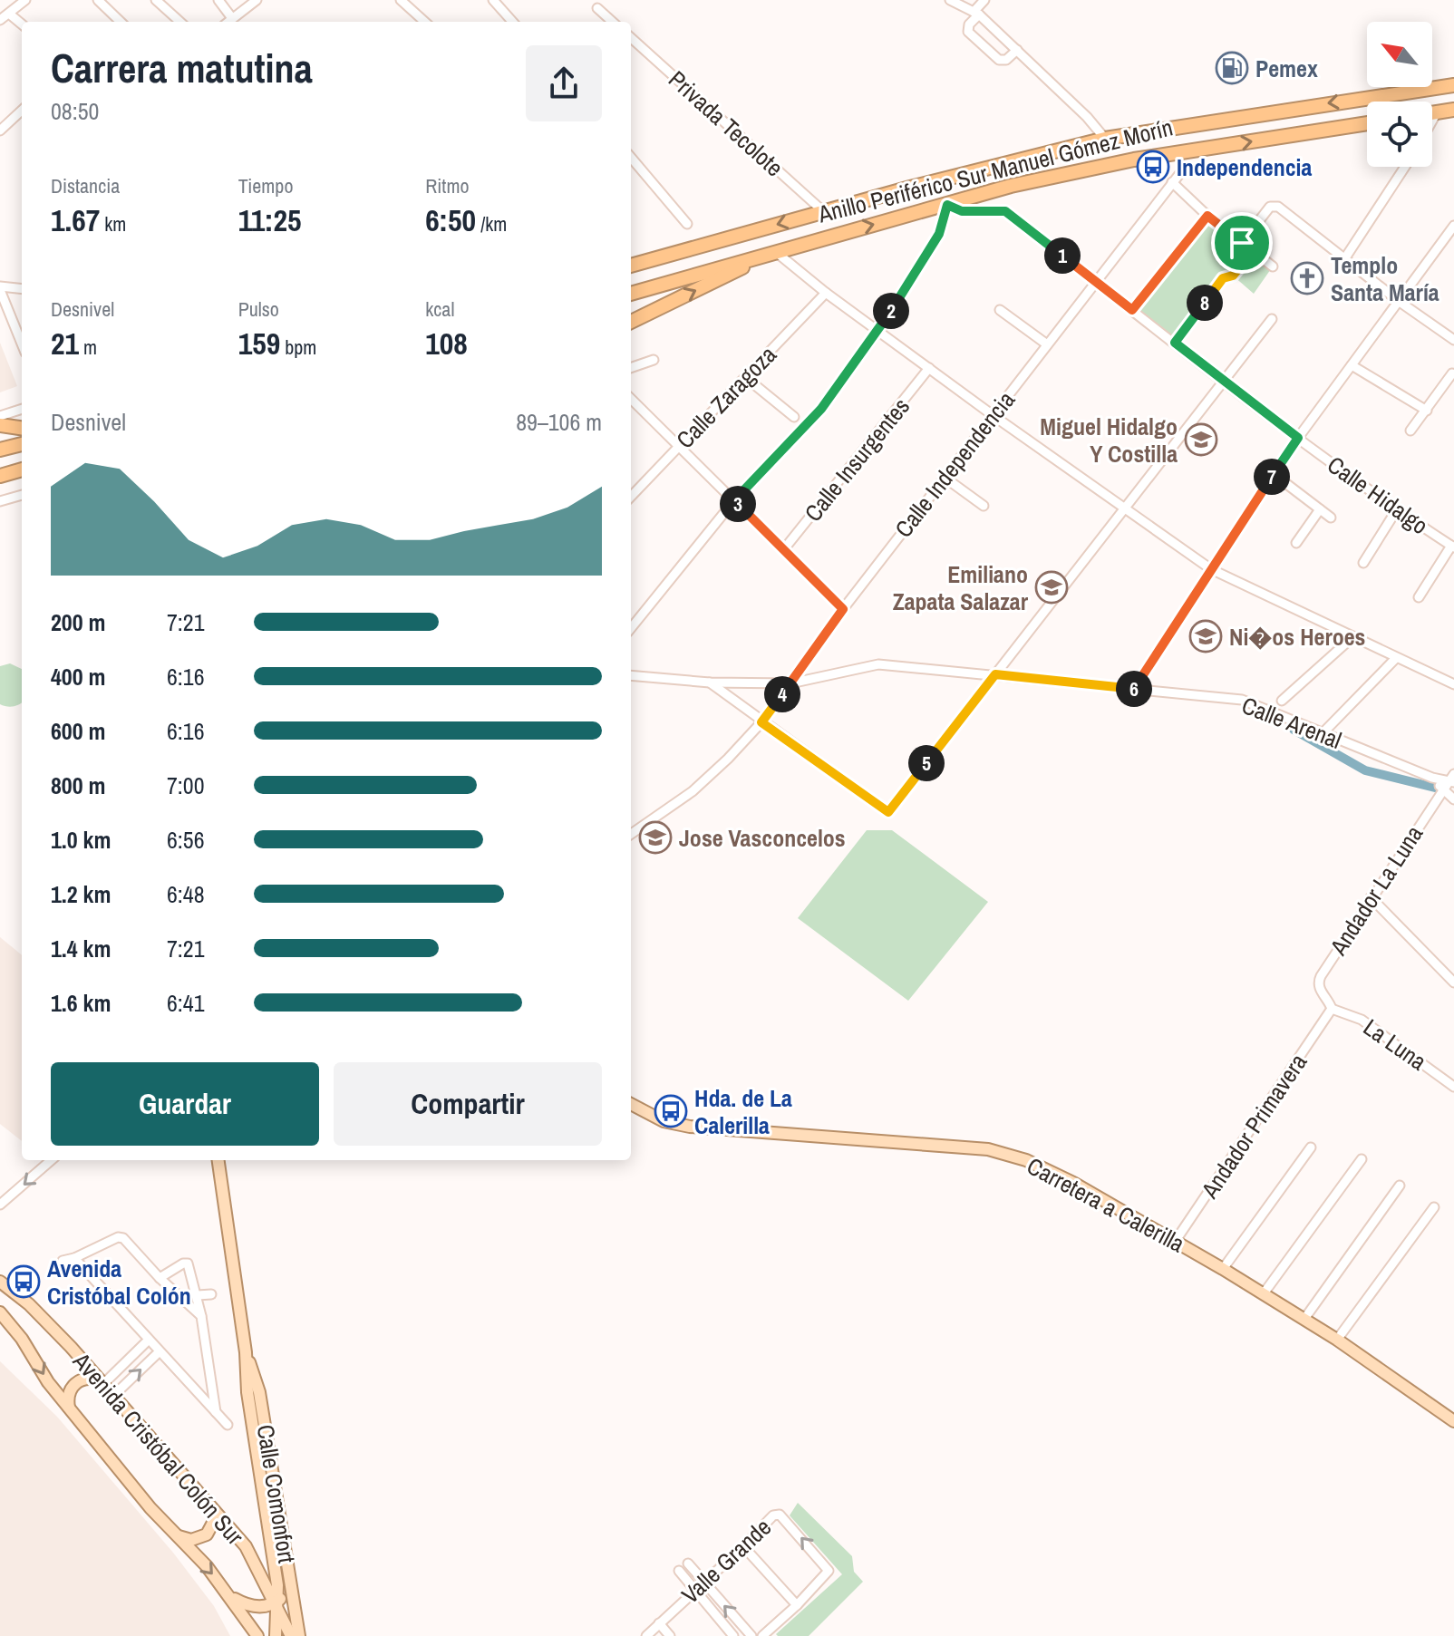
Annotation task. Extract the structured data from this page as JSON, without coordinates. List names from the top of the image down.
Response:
{
  "streets": {
    "highway": ["Anillo Periférico Sur Manuel Gómez Morín"],
    "main road": ["Carretera a Calerilla", "Avenida Cristóbal Colón Sur", "Calle Comonfort"],
    "street": [
      "Privada Tecolote",
      "Calle Zaragoza",
      "Calle Insurgentes",
      "Calle Independencia",
      "Calle Hidalgo",
      "Calle Arenal",
      "Andador La Luna",
      "La Luna",
      "Andador Primavera",
      "Valle Grande"
    ]
  },
  "crossings": [
    ["Privada Tecolote", "Anillo Periférico Sur Manuel Gómez Morín"],
    ["Anillo Periférico Sur Manuel Gómez Morín", "Calle Hidalgo"],
    ["Calle Independencia", "Calle Hidalgo"],
    ["Calle Independencia", "Calle Arenal"],
    ["Calle Arenal", "Andador La Luna"],
    ["Andador La Luna", "La Luna"],
    ["Andador La Luna", "Andador Primavera"],
    ["La Luna", "Andador Primavera"],
    ["Andador Primavera", "Carretera a Calerilla"],
    ["Avenida Cristóbal Colón Sur", "Calle Comonfort"]
  ],
  "places": {
    "fuel station": ["Pemex"],
    "bus stop": ["Independencia", "Hda. de La Calerilla", "Avenida Cristóbal Colón"],
    "church": ["Templo Santa María"],
    "school or university": [
      "Miguel Hidalgo Y Costilla",
      "Emiliano Zapata Salazar",
      "Ni�os Heroes",
      "Jose Vasconcelos"
    ]
  },
  "north": "top left",
  "page": {
    "heading": ["Carrera matutina", "08:50"],
    "stats": [
      ["Distancia", "1.67 km"],
      ["Tiempo", "11:25"],
      ["Ritmo", "6:50 /km"],
      ["Desnivel", "21 m"],
      ["Pulso", "159 bpm"],
      ["kcal", "108"]
    ],
    "pins": [
      "1",
      "8",
      "2",
      "7",
      "3",
      "6",
      "4",
      "5"
    ],
    "chart": ["Desnivel", "89–106 m"],
    "list": [
      {
        "name": "200 m",
        "note": "7:21"
      },
      {
        "name": "400 m",
        "note": "6:16"
      },
      {
        "name": "600 m",
        "note": "6:16"
      },
      {
        "name": "800 m",
        "note": "7:00"
      },
      {
        "name": "1.0 km",
        "note": "6:56"
      },
      {
        "name": "1.2 km",
        "note": "6:48"
      },
      {
        "name": "1.4 km",
        "note": "7:21"
      },
      {
        "name": "1.6 km",
        "note": "6:41"
      }
    ],
    "buttons": ["Guardar", "Compartir"]
  }
}
